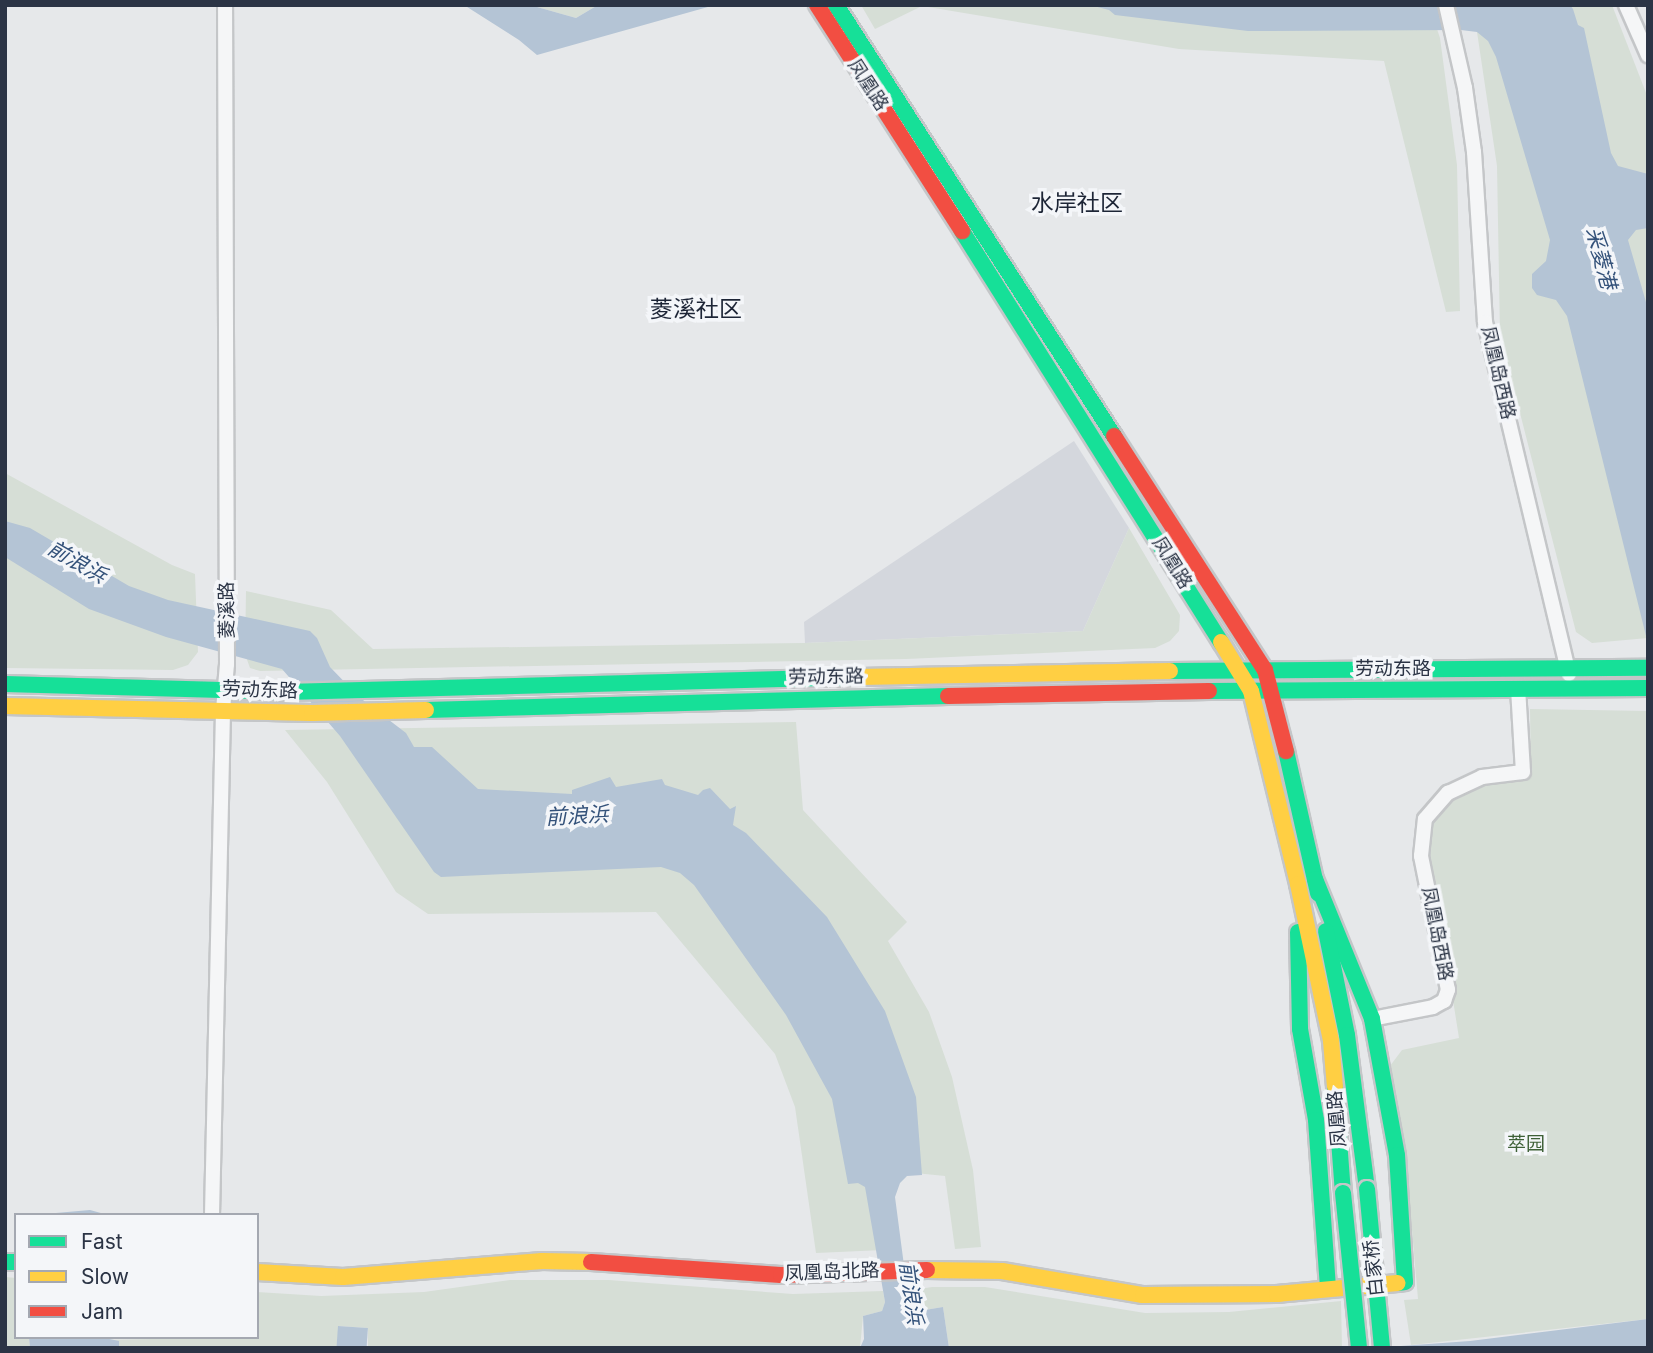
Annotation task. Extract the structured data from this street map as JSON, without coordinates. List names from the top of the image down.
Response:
{
  "streets": {
    "main road": [
      "凤凰路",
      "劳动东路",
      "白家桥",
      "凤凰岛北路"
    ],
    "street": ["凤凰岛西路", "菱溪路"]
  },
  "crossings": [
    ["凤凰路", "劳动东路"],
    ["凤凰路", "白家桥"],
    ["凤凰岛西路", "劳动东路"],
    ["凤凰岛西路", "凤凰岛北路"],
    ["菱溪路", "劳动东路"]
  ],
  "districts": ["水岸社区", "菱溪社区"],
  "water": ["采菱港", "前浪浜"],
  "parks": ["萃园"],
  "legend": ["Fast", "Slow", "Jam"]
}
